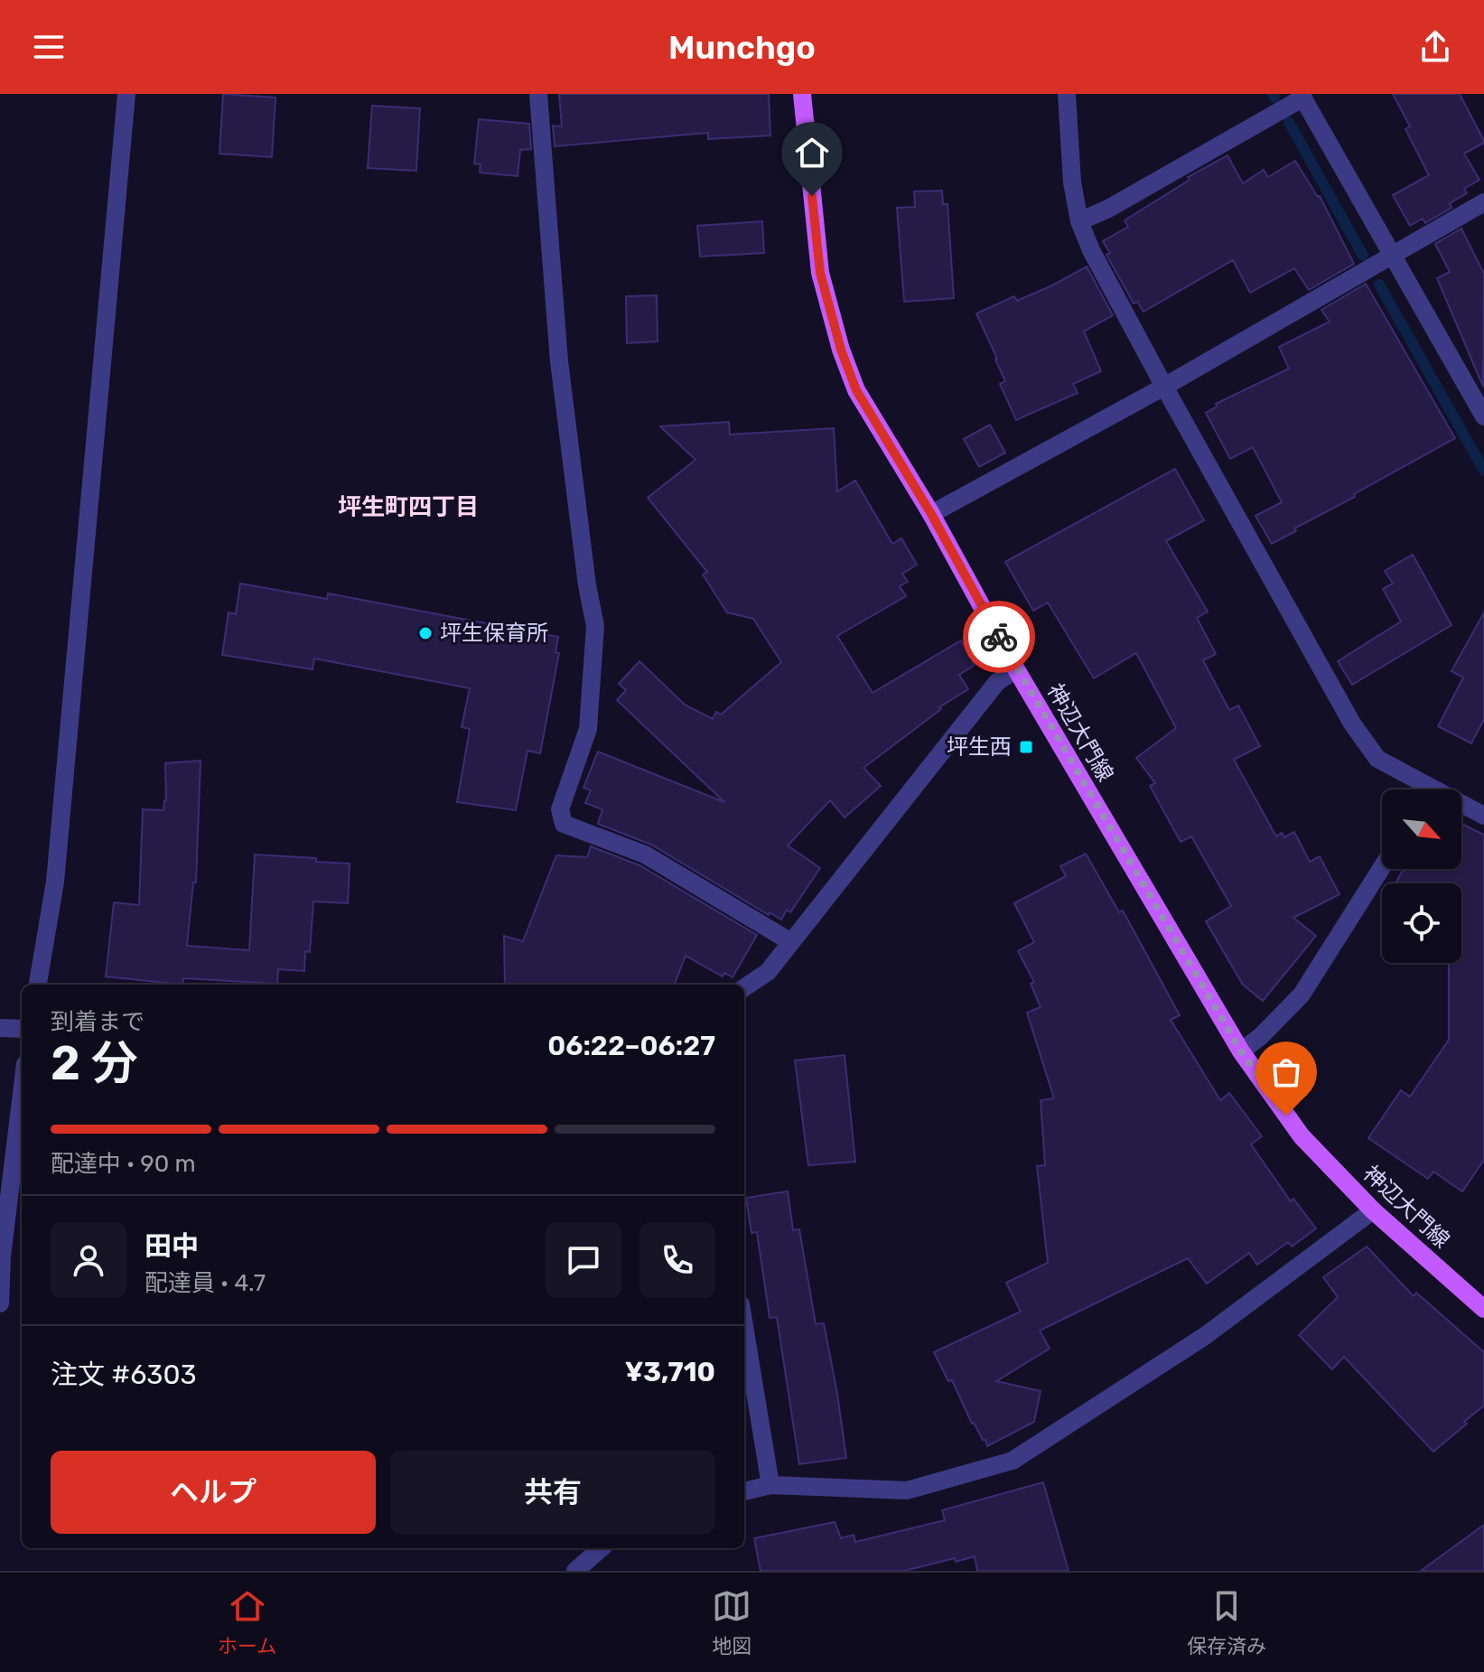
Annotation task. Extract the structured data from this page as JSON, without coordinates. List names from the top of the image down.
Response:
{
  "streets": {
    "main road": ["神辺大門線"]
  },
  "districts": ["坪生町四丁目"],
  "places": {
    "other": ["坪生保育所"],
    "transit": ["坪生西"]
  },
  "north": "bottom right",
  "page": {
    "header": "Munchgo",
    "heading": ["2 分", "到着まで", "06:22–06:27"],
    "panel": [
      "田中",
      "配達員 · 4.7",
      "注文 #6303",
      "¥3,710"
    ],
    "bar": "配達中 · 90 m",
    "buttons": ["ヘルプ", "共有"],
    "tabs": ["ホーム", "地図", "保存済み"]
  }
}
